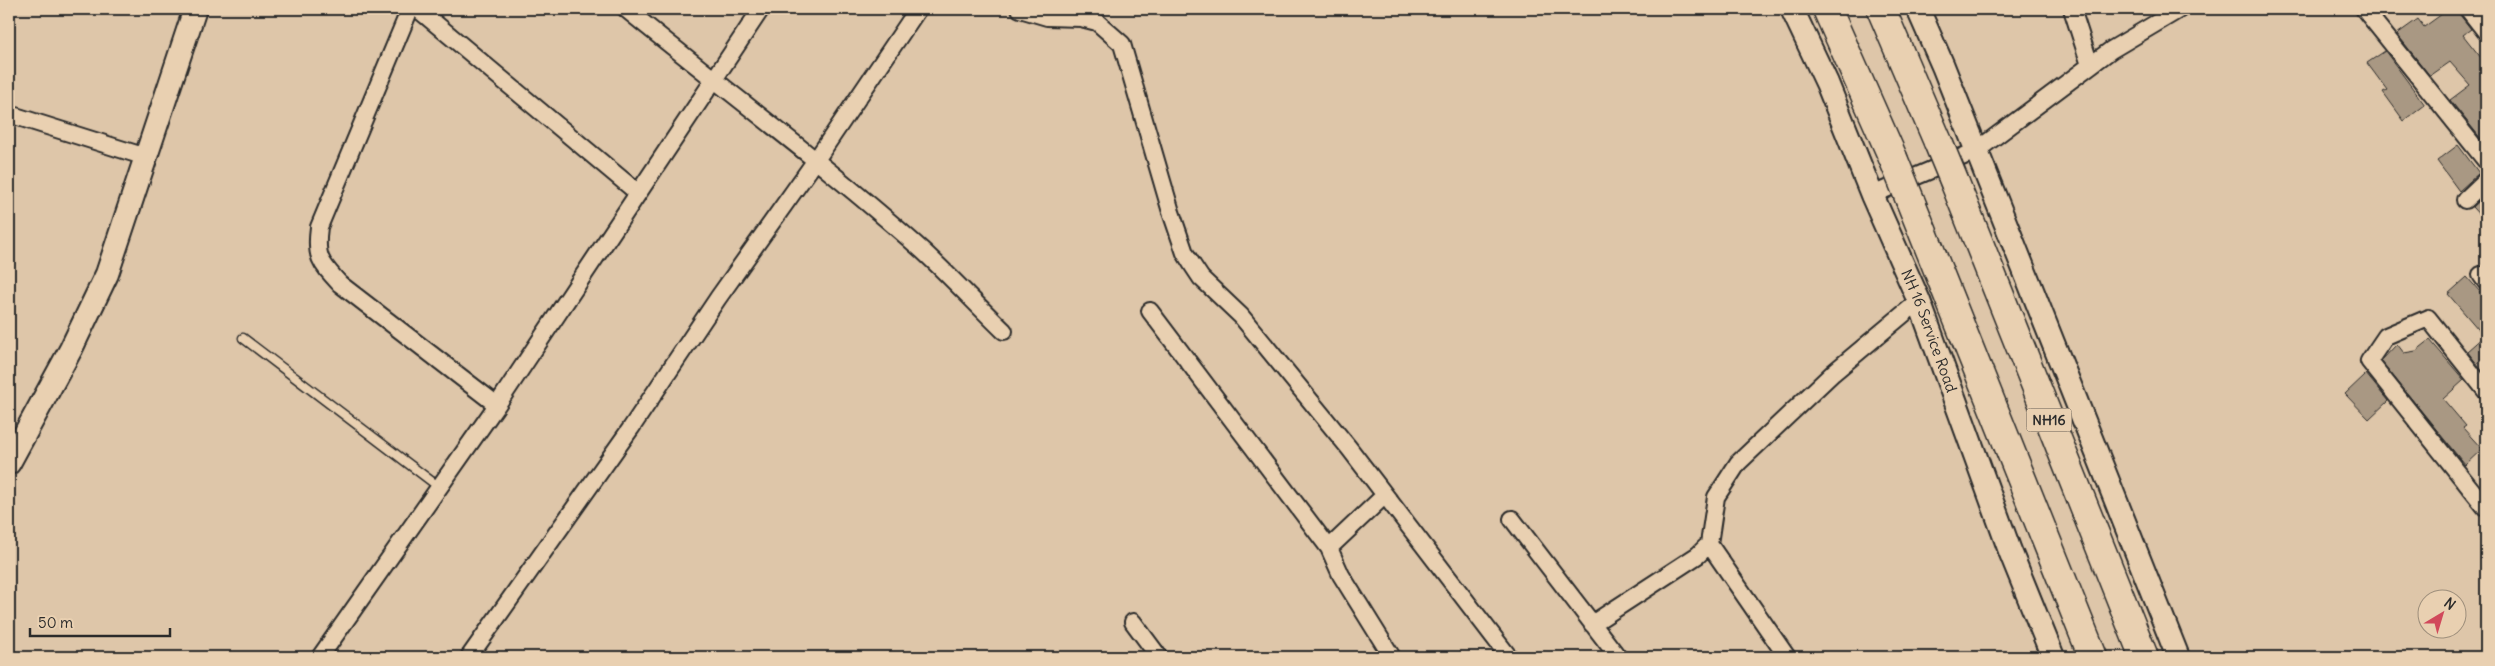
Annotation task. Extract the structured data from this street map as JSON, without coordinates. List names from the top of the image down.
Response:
{
  "streets": {
    "highway": ["NH16"],
    "street": ["NH 16 Service Road"]
  },
  "scale_bar": "50 m",
  "north": "top right"
}
